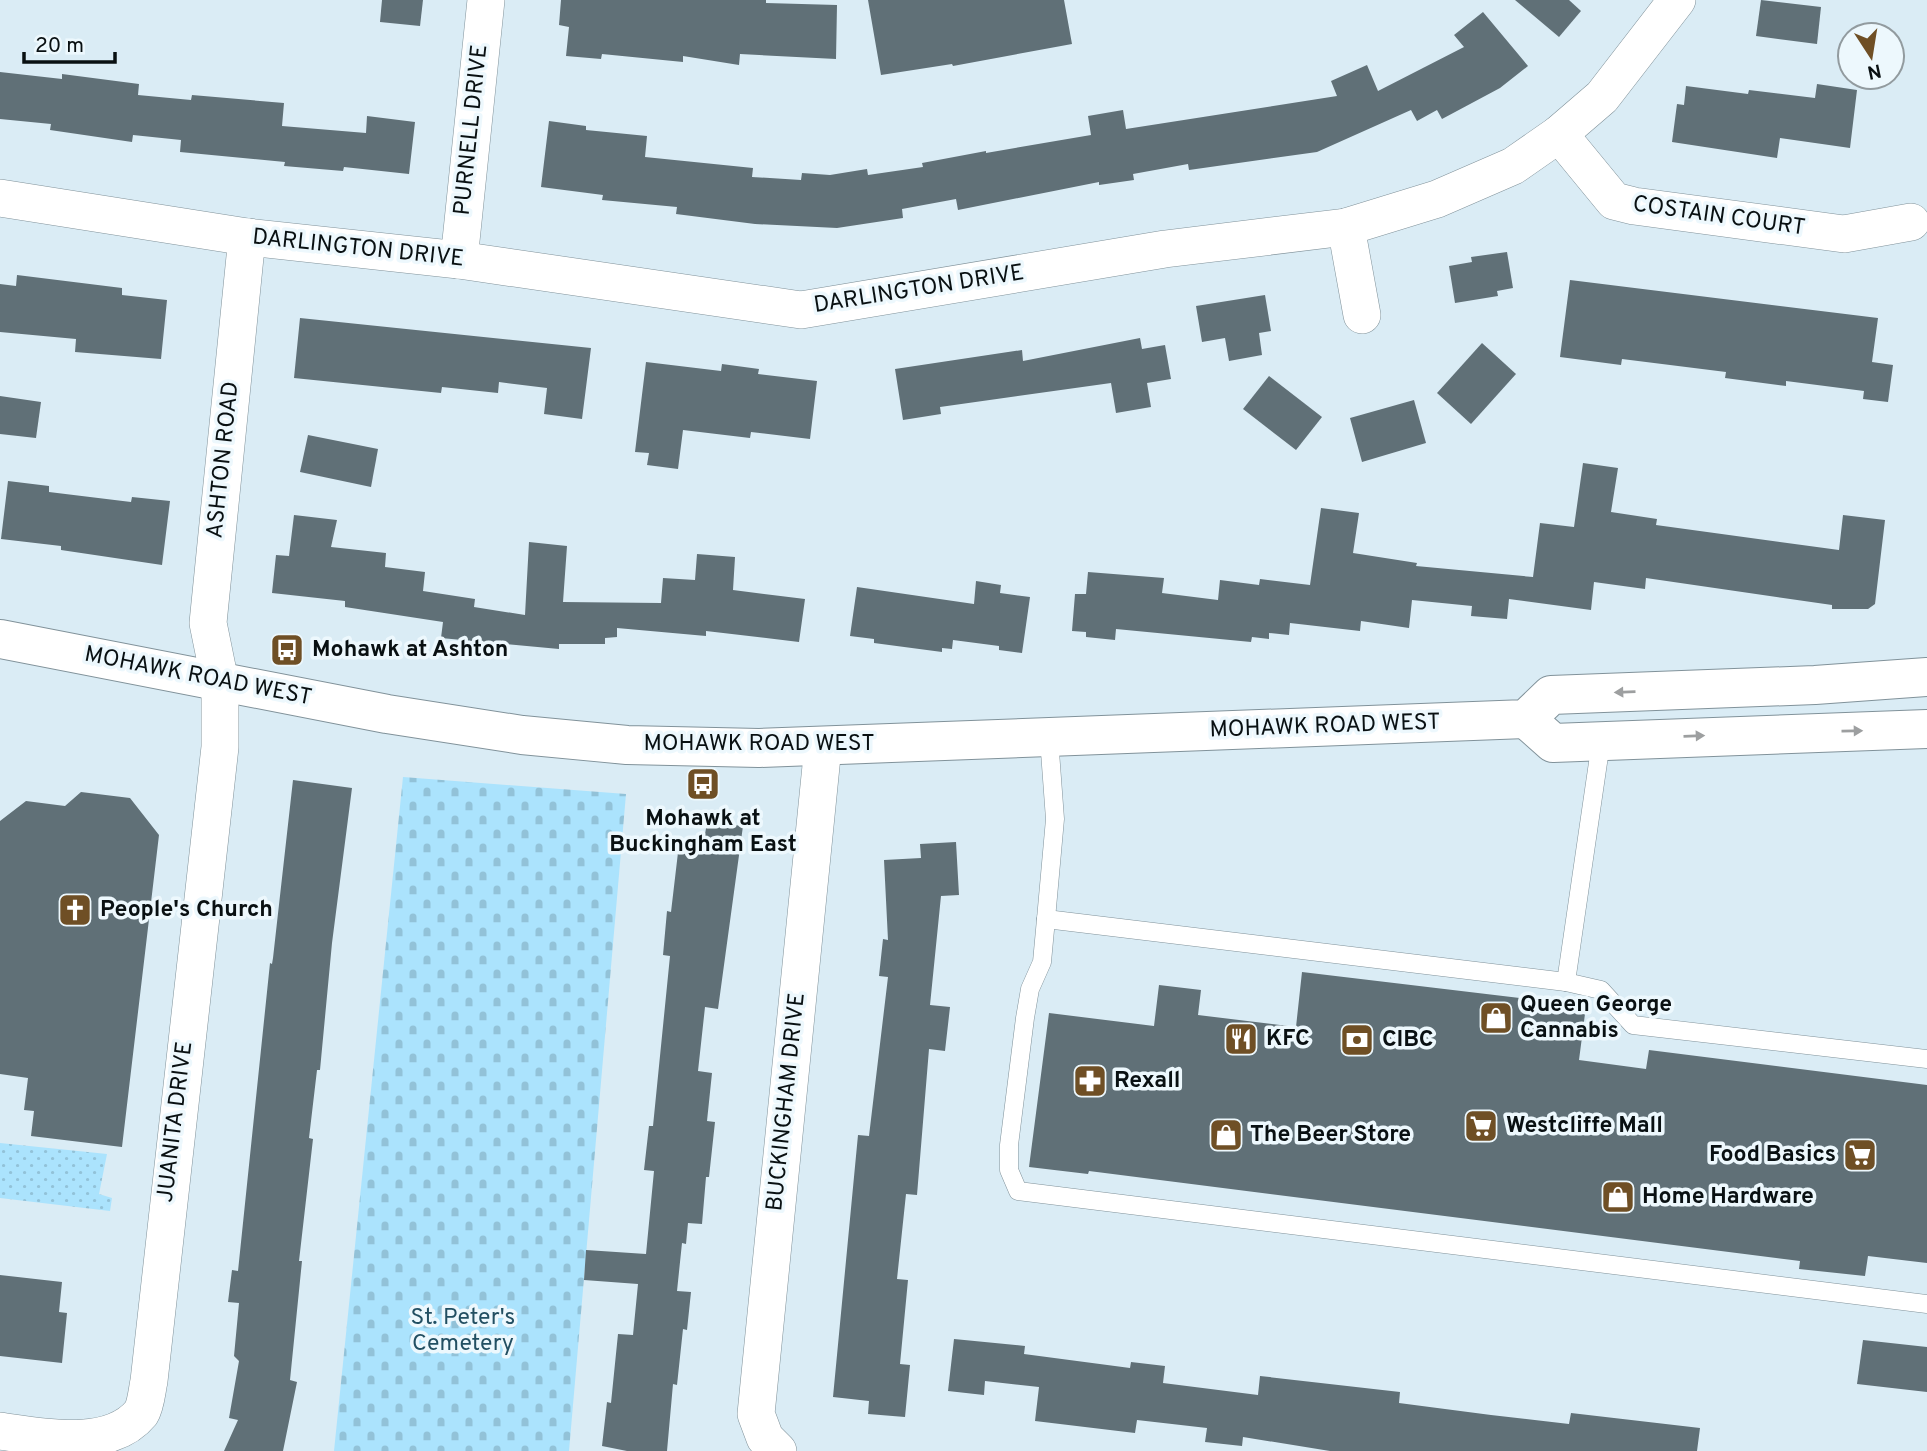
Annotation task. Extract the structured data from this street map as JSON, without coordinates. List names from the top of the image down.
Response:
{
  "streets": {
    "main road": ["MOHAWK ROAD WEST"],
    "street": [
      "PURNELL DRIVE",
      "COSTAIN COURT",
      "DARLINGTON DRIVE",
      "ASHTON ROAD",
      "BUCKINGHAM DRIVE",
      "JUANITA DRIVE"
    ]
  },
  "crossings": [
    ["PURNELL DRIVE", "DARLINGTON DRIVE"],
    ["COSTAIN COURT", "DARLINGTON DRIVE"],
    ["DARLINGTON DRIVE", "ASHTON ROAD"],
    ["ASHTON ROAD", "MOHAWK ROAD WEST"],
    ["ASHTON ROAD", "JUANITA DRIVE"],
    ["MOHAWK ROAD WEST", "BUCKINGHAM DRIVE"],
    ["MOHAWK ROAD WEST", "JUANITA DRIVE"]
  ],
  "parks": ["St. Peter's Cemetery"],
  "places": {
    "bus stop": ["Mohawk at Ashton", "Mohawk at Buckingham East"],
    "church": ["People's Church"],
    "shop": ["Queen George Cannabis", "The Beer Store", "Home Hardware"],
    "restaurant": ["KFC"],
    "bank": ["CIBC"],
    "pharmacy": ["Rexall"],
    "supermarket": ["Westcliffe Mall", "Food Basics"]
  },
  "scale_bar": "20 m",
  "north": "bottom"
}
